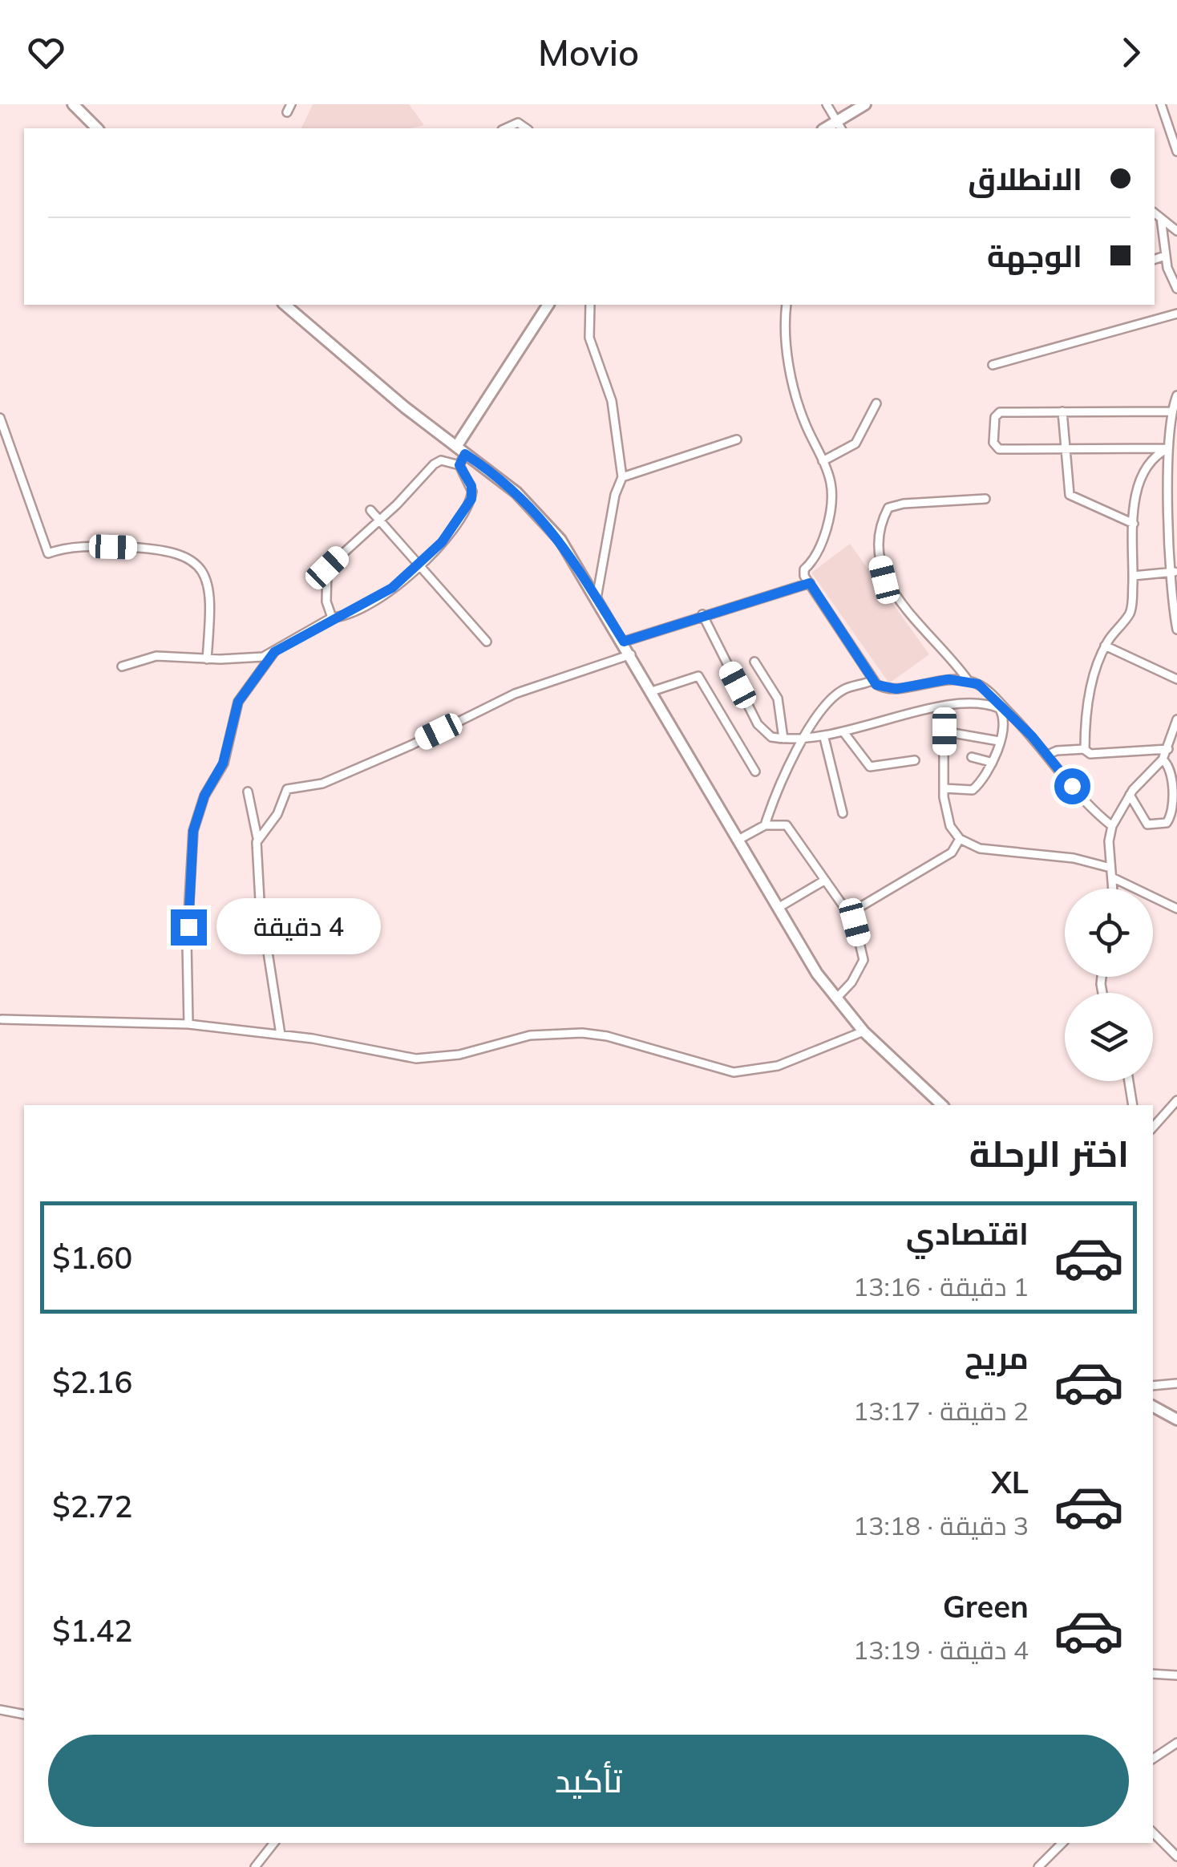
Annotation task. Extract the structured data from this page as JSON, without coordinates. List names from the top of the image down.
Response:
{
  "page": {
    "header": "Movio",
    "banner": ["الانطلاق", "الوجهة"],
    "bubble": "4 دقيقة",
    "heading": "اختر الرحلة",
    "list": [
      {
        "name": "اقتصادي",
        "note": "1 دقيقة · 13:16",
        "value": "$1.60"
      },
      {
        "name": "مريح",
        "note": "2 دقيقة · 13:17",
        "value": "$2.16"
      },
      {
        "name": "XL",
        "note": "3 دقيقة · 13:18",
        "value": "$2.72"
      },
      {
        "name": "Green",
        "note": "4 دقيقة · 13:19",
        "value": "$1.42"
      }
    ],
    "buttons": "تأكيد"
  }
}
